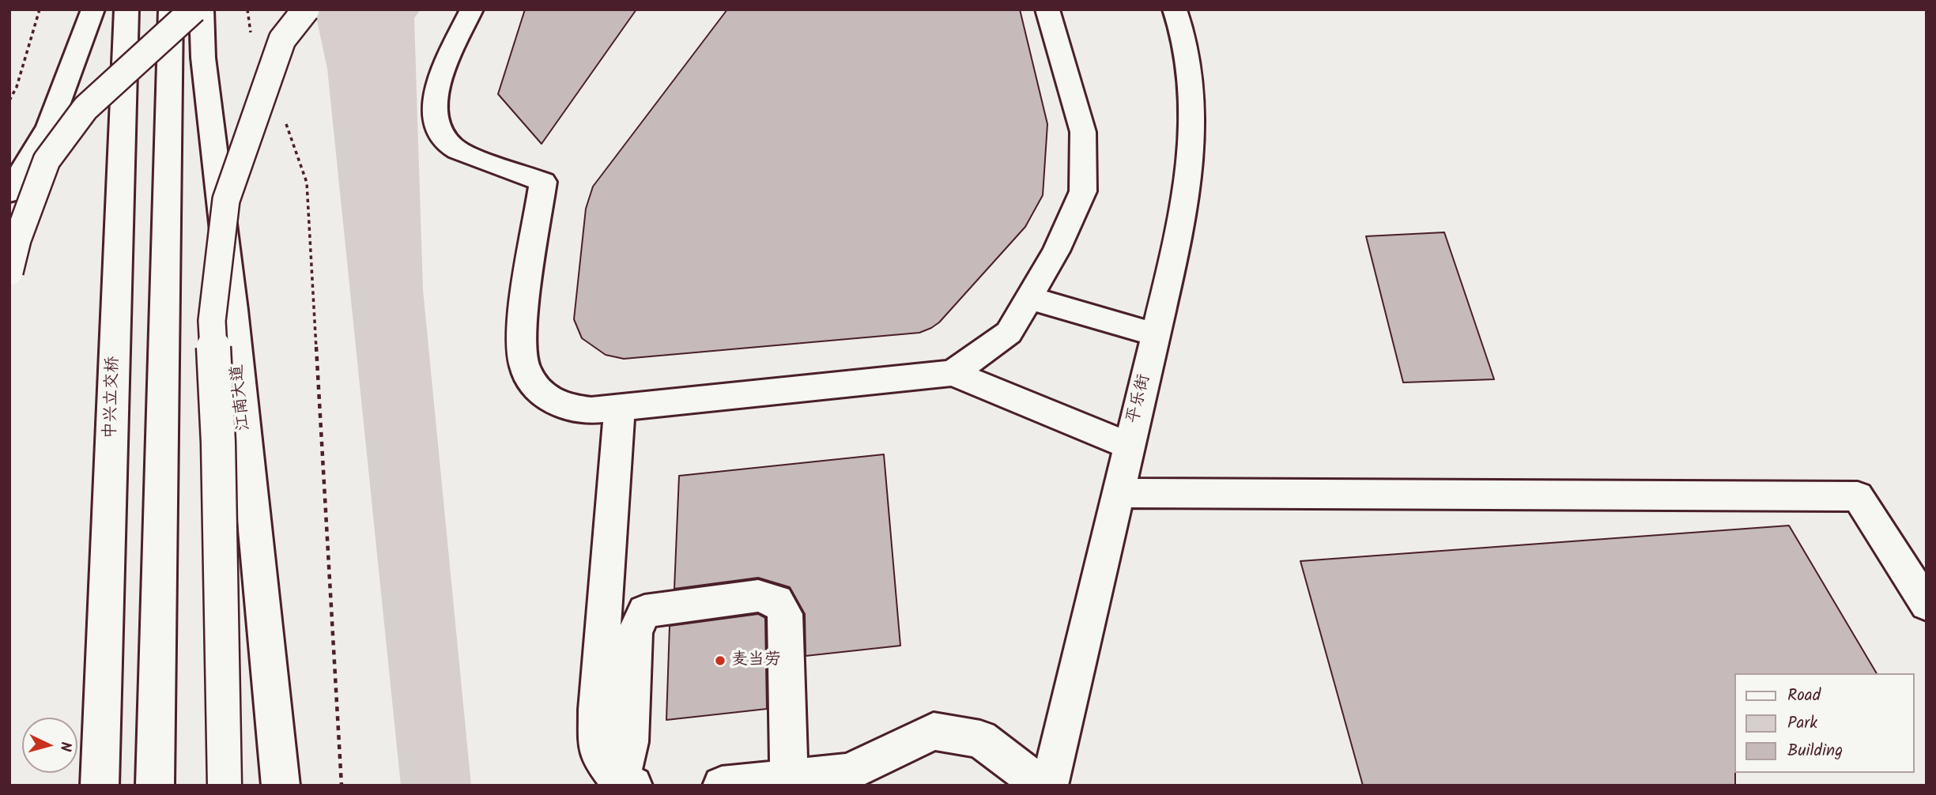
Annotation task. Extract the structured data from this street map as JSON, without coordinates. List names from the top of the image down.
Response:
{
  "streets": {
    "main road": ["中兴立交桥", "江南大道", "平乐街"]
  },
  "places": ["麦当劳"],
  "legend": ["Road", "Park", "Building"],
  "north": "right"
}
